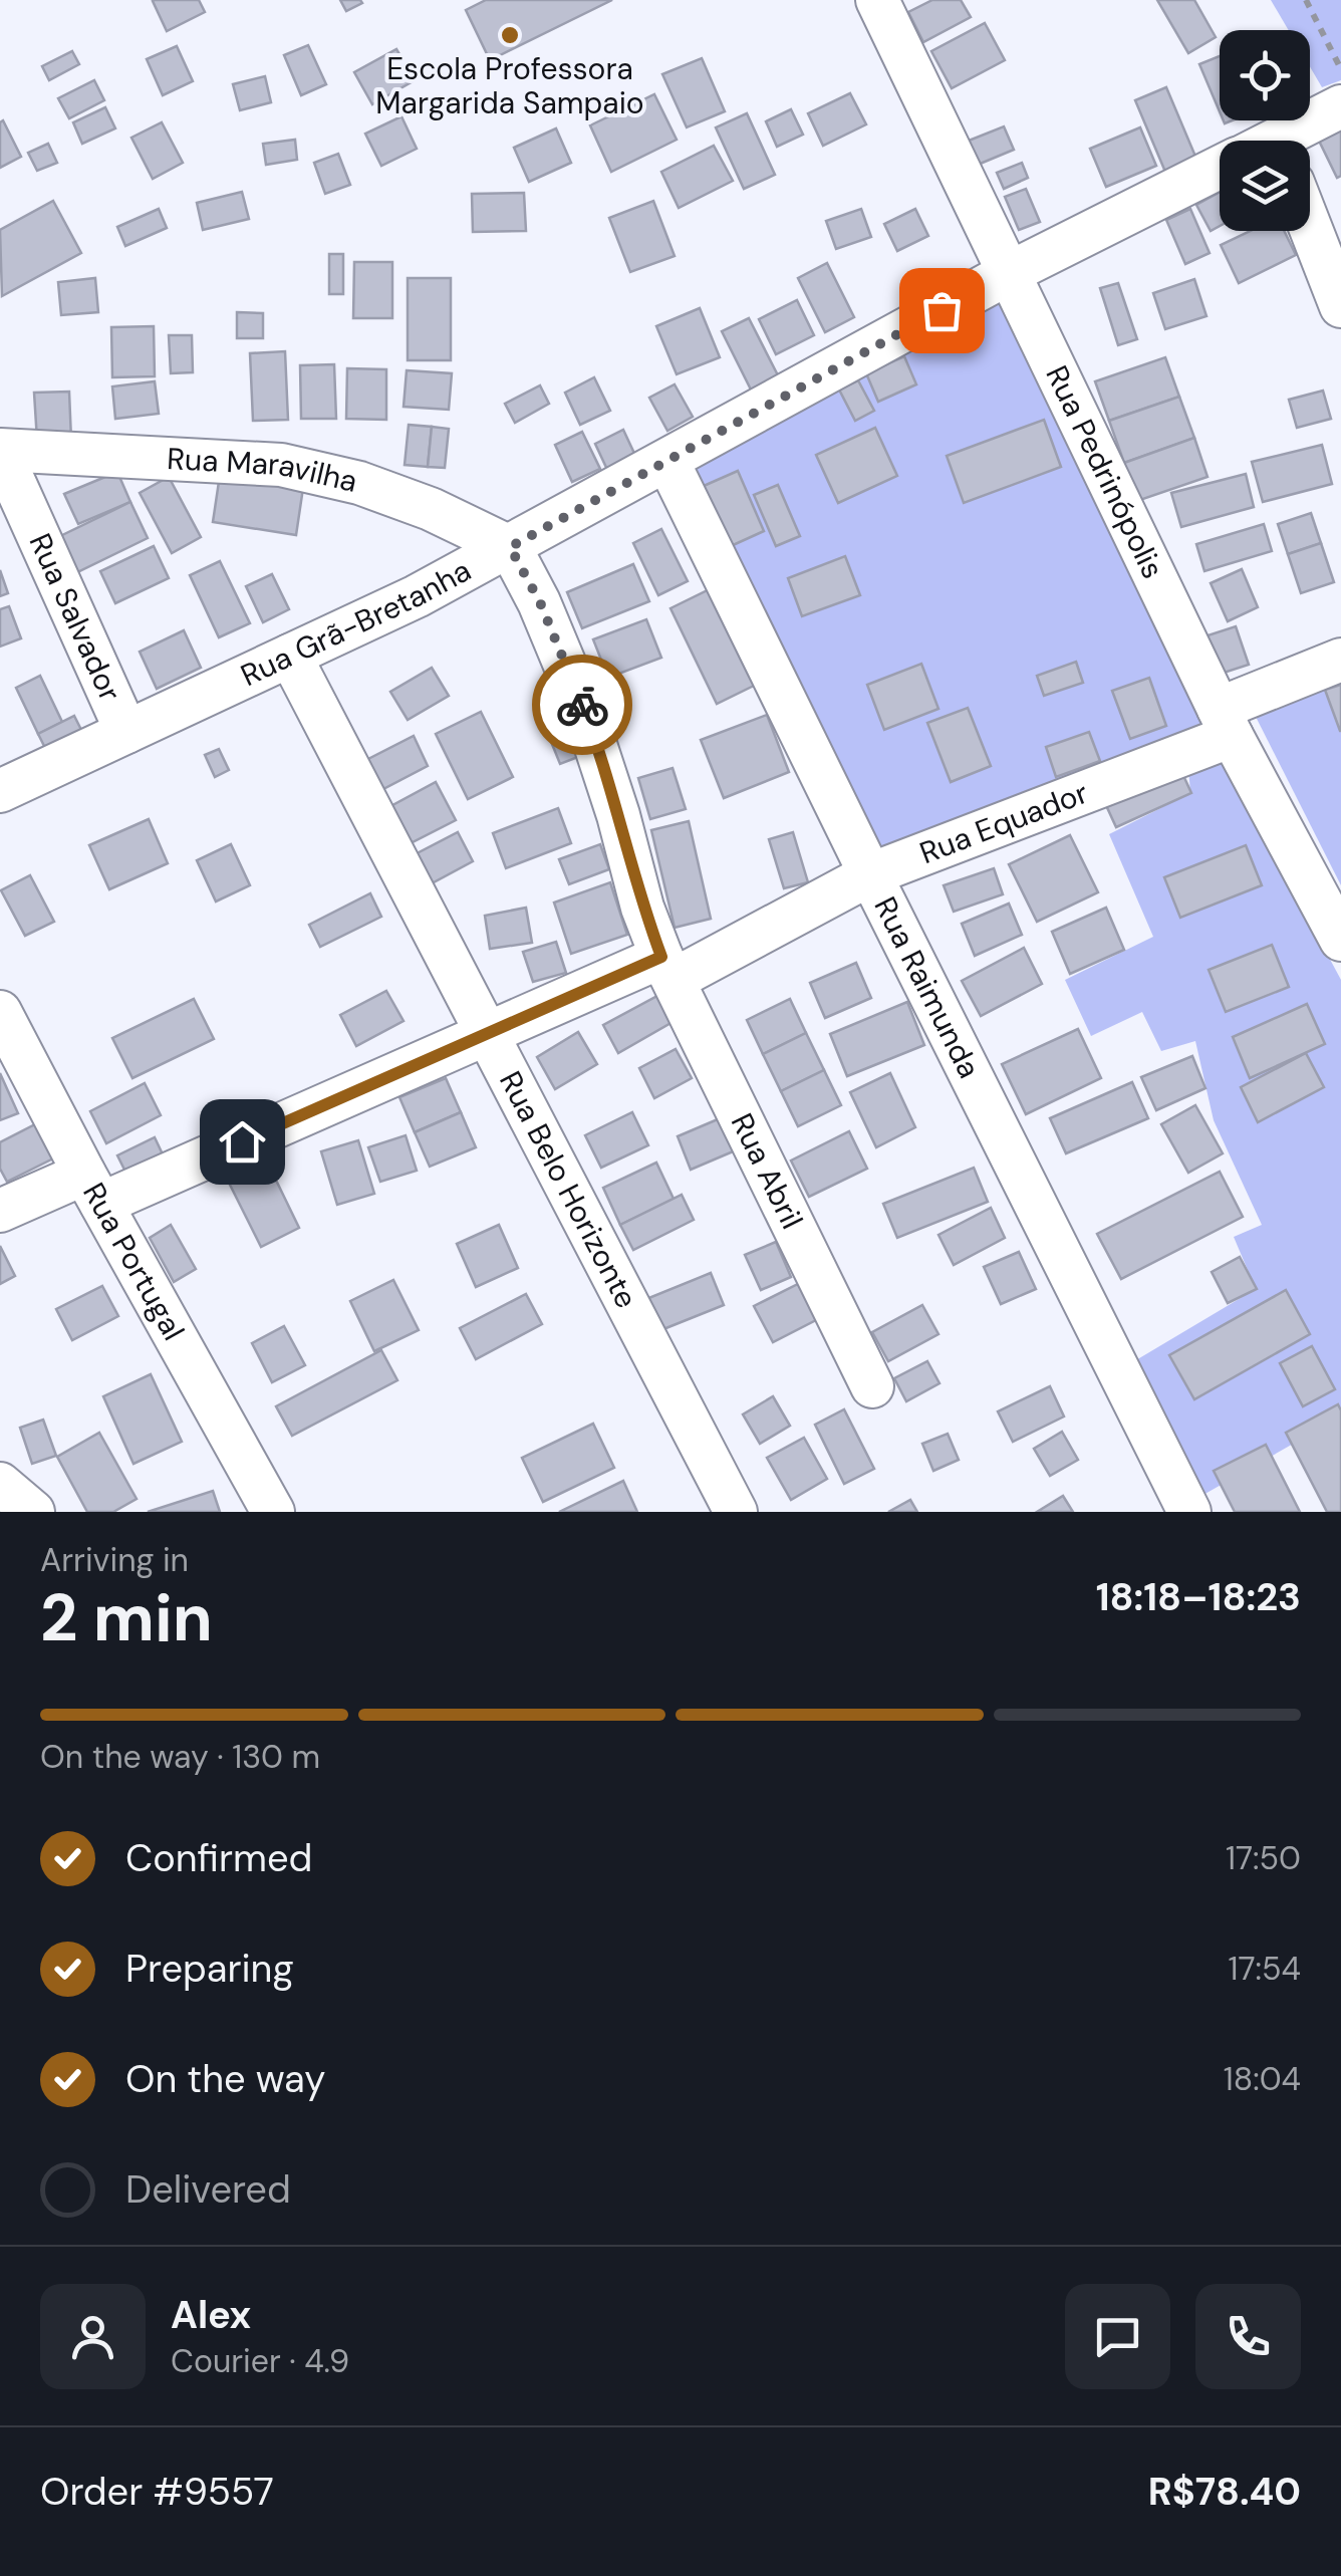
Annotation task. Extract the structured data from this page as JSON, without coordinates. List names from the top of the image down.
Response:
{
  "streets": {
    "street": [
      "Rua Pedrinópolis",
      "Rua Maravilha",
      "Rua Salvador",
      "Rua Grã-Bretanha",
      "Rua Equador",
      "Rua Raimunda",
      "Rua Abril",
      "Rua Belo Horizonte",
      "Rua Portugal"
    ]
  },
  "crossings": [
    ["Rua Pedrinópolis", "Rua Grã-Bretanha"],
    ["Rua Pedrinópolis", "Rua Equador"],
    ["Rua Maravilha", "Rua Salvador"],
    ["Rua Maravilha", "Rua Grã-Bretanha"],
    ["Rua Maravilha", "Rua Abril"],
    ["Rua Salvador", "Rua Grã-Bretanha"],
    ["Rua Grã-Bretanha", "Rua Raimunda"],
    ["Rua Grã-Bretanha", "Rua Abril"],
    ["Rua Grã-Bretanha", "Rua Belo Horizonte"],
    ["Rua Equador", "Rua Raimunda"],
    ["Rua Equador", "Rua Abril"],
    ["Rua Equador", "Rua Belo Horizonte"],
    ["Rua Equador", "Rua Portugal"]
  ],
  "places": ["Escola Professora Margarida Sampaio"],
  "page": {
    "heading": ["2 min", "Arriving in", "18:18–18:23"],
    "panel": [
      "Alex",
      "Courier · 4.9",
      "Order #9557",
      "R$78.40"
    ],
    "bar": "On the way · 130 m",
    "list": [
      ["Confirmed", "17:50"],
      ["Preparing", "17:54"],
      ["On the way", "18:04"],
      "Delivered"
    ]
  }
}
